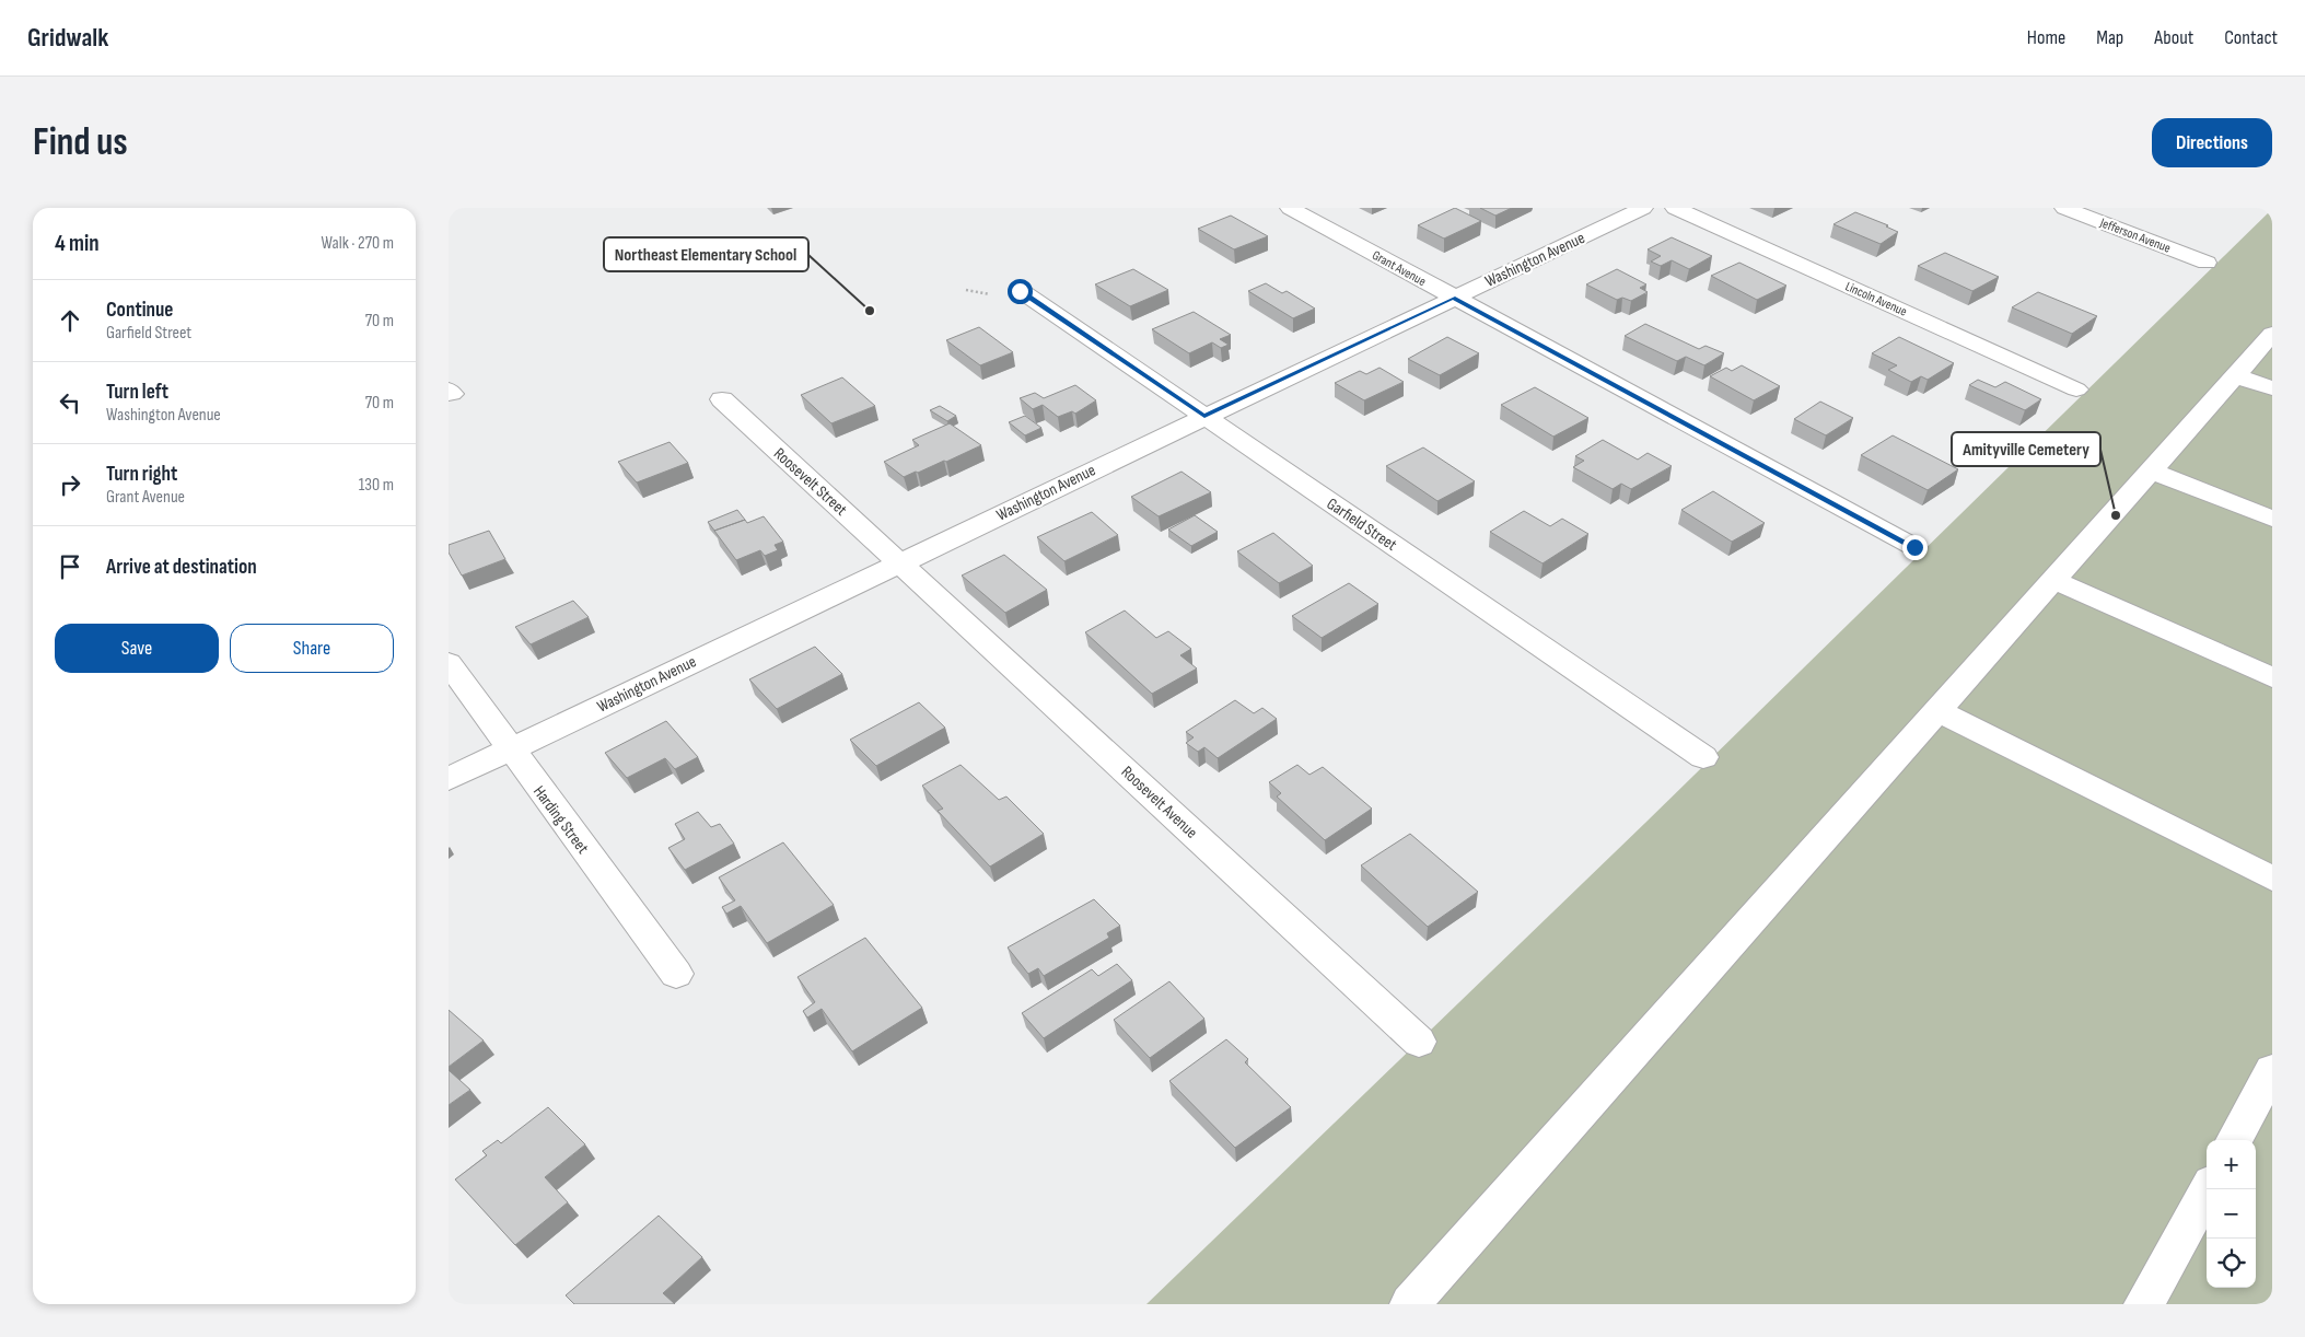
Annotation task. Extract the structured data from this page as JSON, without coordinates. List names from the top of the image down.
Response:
{
  "streets": {
    "street": [
      "Jefferson Avenue",
      "Washington Avenue",
      "Grant Avenue",
      "Lincoln Avenue",
      "Roosevelt Street",
      "Garfield Street",
      "Roosevelt Avenue",
      "Harding Street"
    ]
  },
  "crossings": [
    ["Washington Avenue", "Grant Avenue"],
    ["Washington Avenue", "Roosevelt Street"],
    ["Washington Avenue", "Garfield Street"],
    ["Washington Avenue", "Roosevelt Avenue"],
    ["Washington Avenue", "Harding Street"],
    ["Roosevelt Street", "Roosevelt Avenue"]
  ],
  "places": ["Northeast Elementary School", "Amityville Cemetery"],
  "page": {
    "header": "Gridwalk",
    "nav": [
      "Home",
      "Map",
      "About",
      "Contact"
    ],
    "buttons": [
      "Directions",
      ["Save", "Share"]
    ],
    "title": "Find us",
    "heading": ["4 min", "Walk · 270 m"],
    "list": [
      ["Continue", "Garfield Street", "70 m"],
      ["Turn left", "Washington Avenue", "70 m"],
      ["Turn right", "Grant Avenue", "130 m"],
      "Arrive at destination"
    ],
    "map_buttons": ["+", "−"]
  }
}
